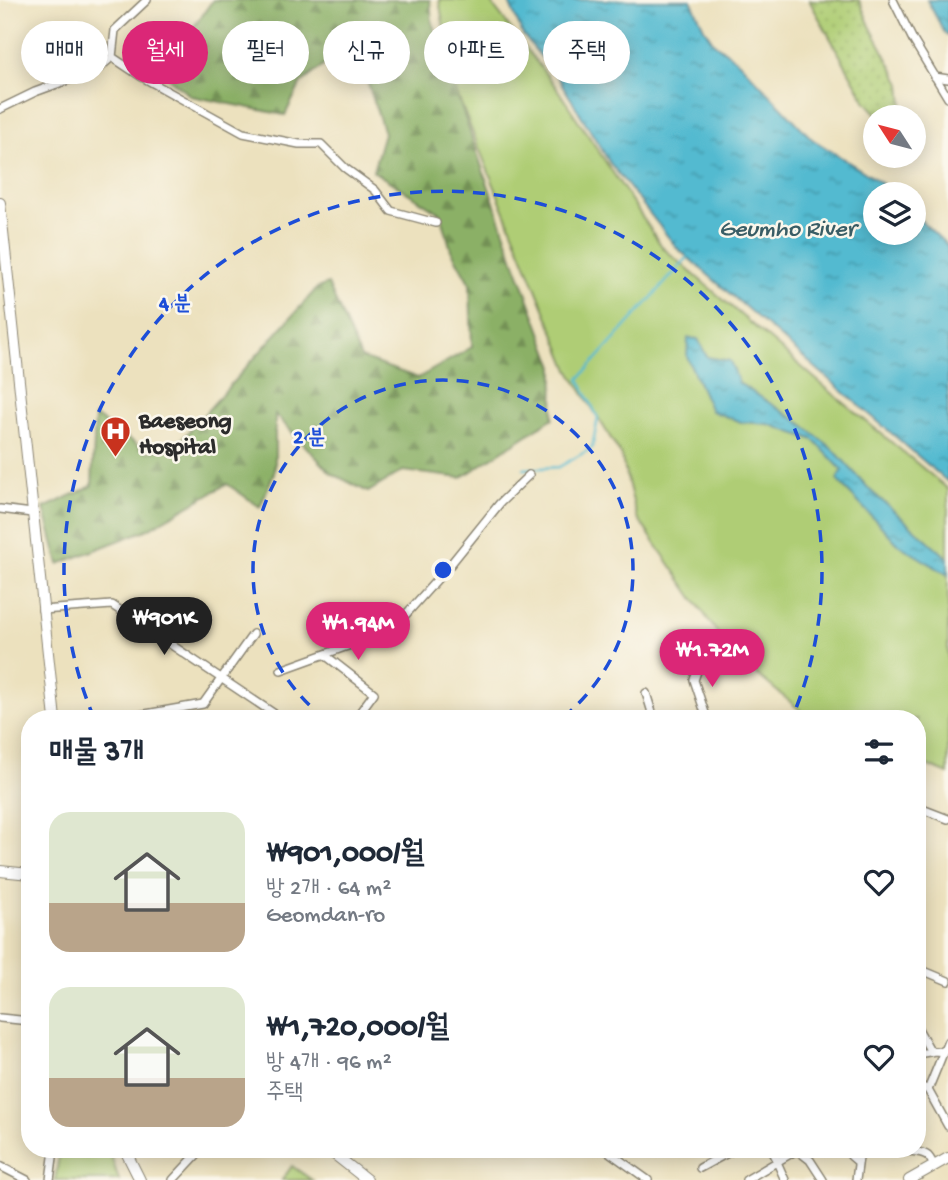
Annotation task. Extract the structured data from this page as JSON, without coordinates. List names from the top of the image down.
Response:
{
  "water": ["Geumho River"],
  "places": {
    "hospital": ["Baeseong Hospital"]
  },
  "north": "top left",
  "page": {
    "chip": [
      "매매",
      "월세",
      "필터",
      "신규",
      "아파트",
      "주택"
    ],
    "price": ["₩901K", "₩1.94M", "₩1.72M"],
    "heading": "매물 3개",
    "list": [
      {
        "name": "₩901,000/월",
        "note": "방 2개 · 64 m² · Geomdan-ro"
      },
      {
        "name": "₩1,720,000/월",
        "note": "방 4개 · 96 m² · 주택"
      }
    ]
  },
  "rings": ["4 분", "2 분"]
}
